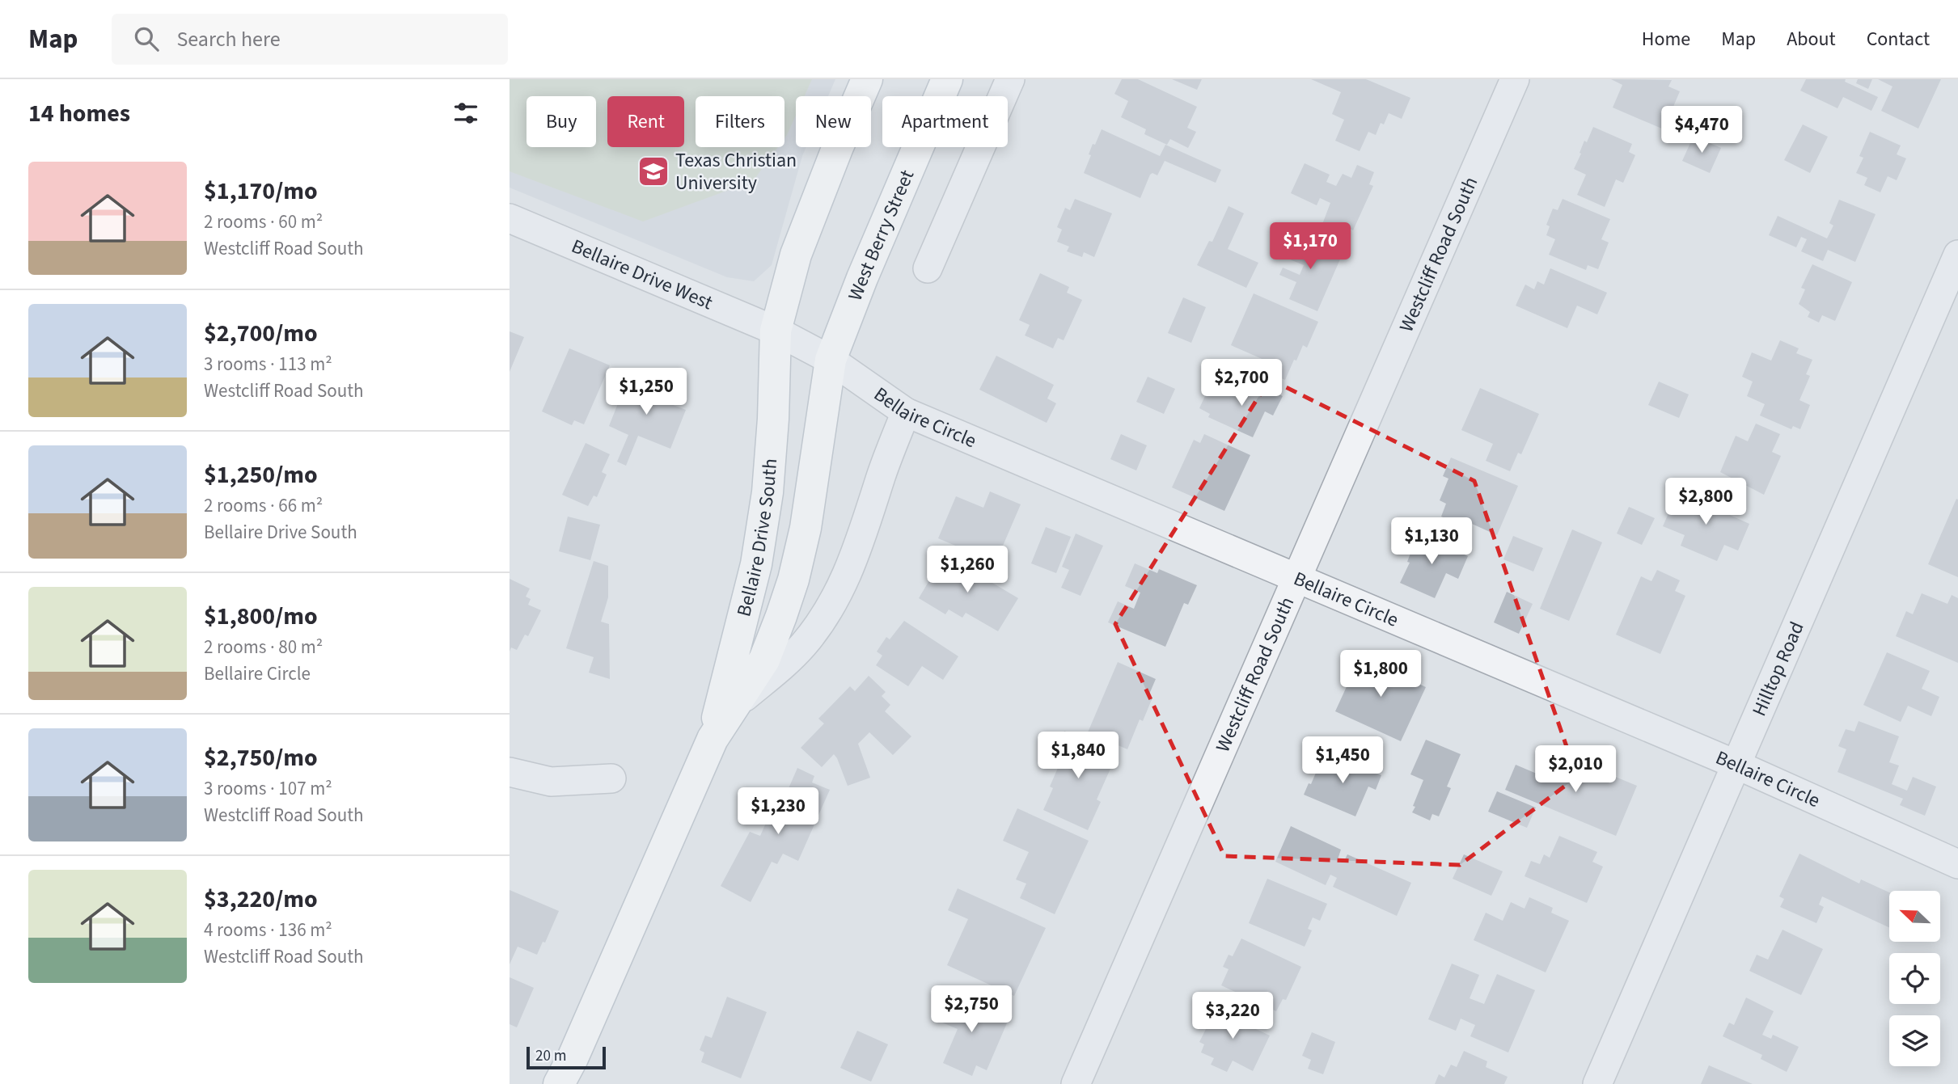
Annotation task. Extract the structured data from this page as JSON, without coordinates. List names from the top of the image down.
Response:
{
  "streets": {
    "main road": ["West Berry Street", "Bellaire Drive South"],
    "street": [
      "Westcliff Road South",
      "Bellaire Drive West",
      "Bellaire Circle",
      "Hilltop Road"
    ]
  },
  "crossings": [
    ["West Berry Street", "Bellaire Circle"],
    ["West Berry Street", "Bellaire Drive South"],
    ["Westcliff Road South", "Bellaire Circle"],
    ["Bellaire Drive West", "Bellaire Circle"],
    ["Bellaire Drive West", "Bellaire Drive South"],
    ["Bellaire Circle", "Bellaire Drive South"],
    ["Bellaire Circle", "Hilltop Road"]
  ],
  "places": {
    "school or university": ["Texas Christian University"]
  },
  "scale_bar": "20 m",
  "north": "top left",
  "page": {
    "header": "Map",
    "search": "Search here",
    "nav": [
      "Home",
      "Map",
      "About",
      "Contact"
    ],
    "heading": "14 homes",
    "chip": [
      "Buy",
      "Rent",
      "Filters",
      "New",
      "Apartment"
    ],
    "price": [
      "$4,470",
      "$1,170",
      "$2,700",
      "$1,250",
      "$2,800",
      "$1,130",
      "$1,260",
      "$1,800",
      "$1,840",
      "$1,450",
      "$2,010",
      "$1,230",
      "$2,750",
      "$3,220"
    ],
    "list": [
      {
        "name": "$1,170/mo",
        "note": "2 rooms · 60 m² · Westcliff Road South"
      },
      {
        "name": "$2,700/mo",
        "note": "3 rooms · 113 m² · Westcliff Road South"
      },
      {
        "name": "$1,250/mo",
        "note": "2 rooms · 66 m² · Bellaire Drive South"
      },
      {
        "name": "$1,800/mo",
        "note": "2 rooms · 80 m² · Bellaire Circle"
      },
      {
        "name": "$2,750/mo",
        "note": "3 rooms · 107 m² · Westcliff Road South"
      },
      {
        "name": "$3,220/mo",
        "note": "4 rooms · 136 m² · Westcliff Road South"
      }
    ],
    "scale": "20 m"
  }
}
